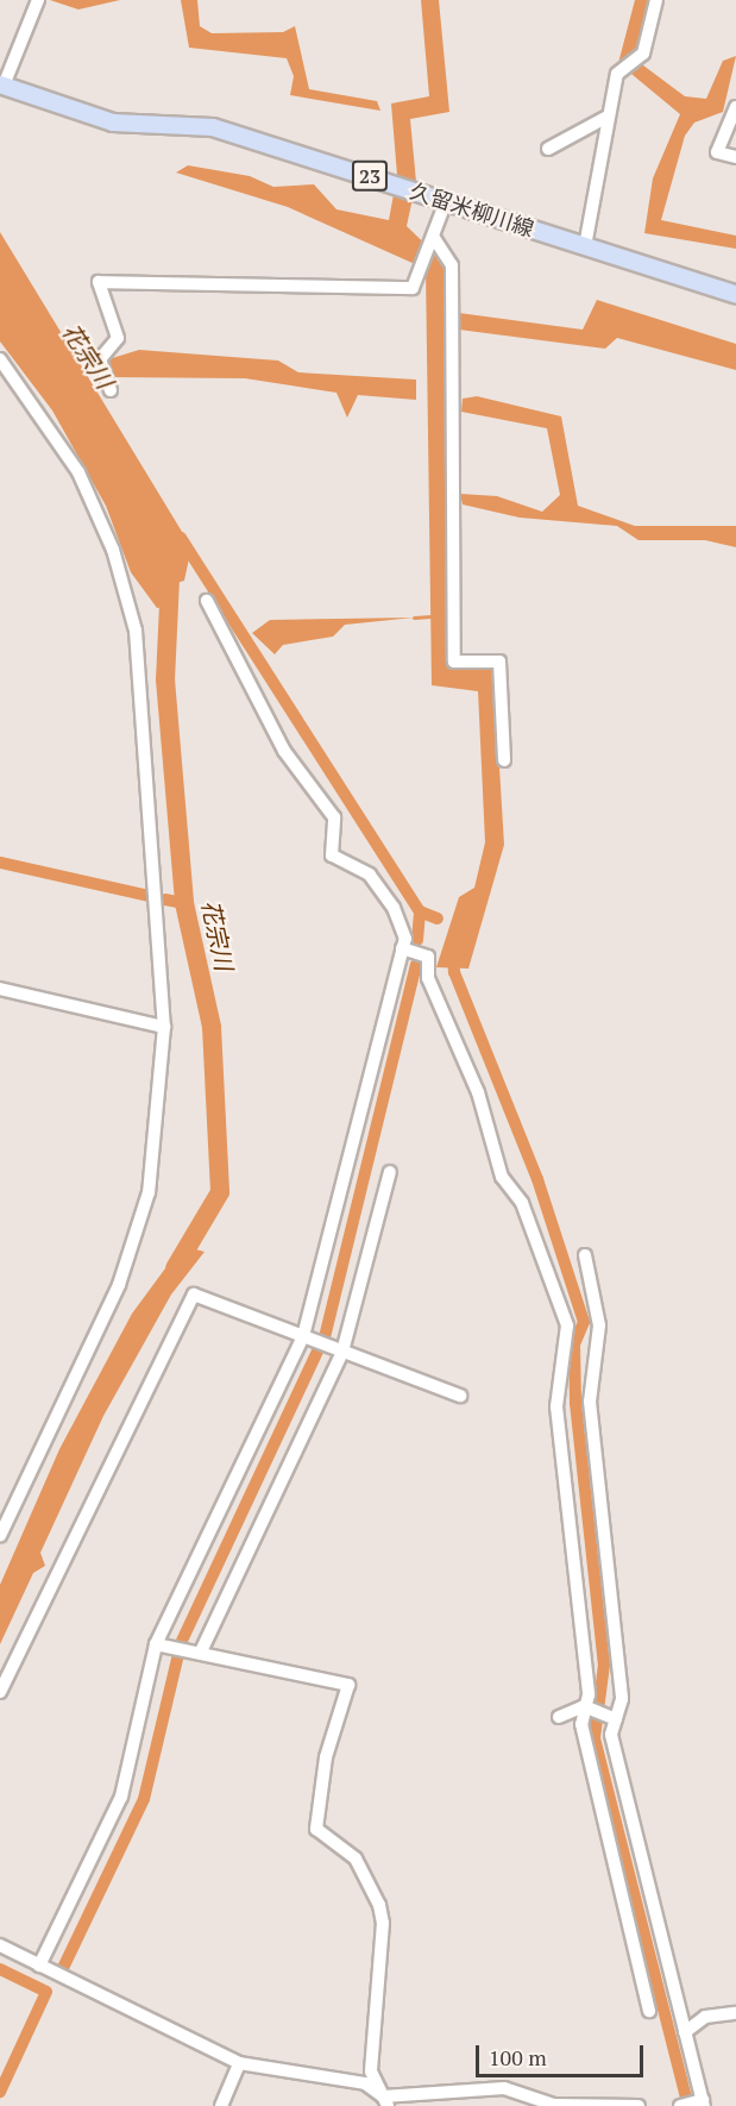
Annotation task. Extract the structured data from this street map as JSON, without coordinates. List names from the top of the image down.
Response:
{
  "streets": {
    "main road": ["23", "久留米柳川線"]
  },
  "water": ["花宗川"],
  "scale_bar": "100 m"
}
